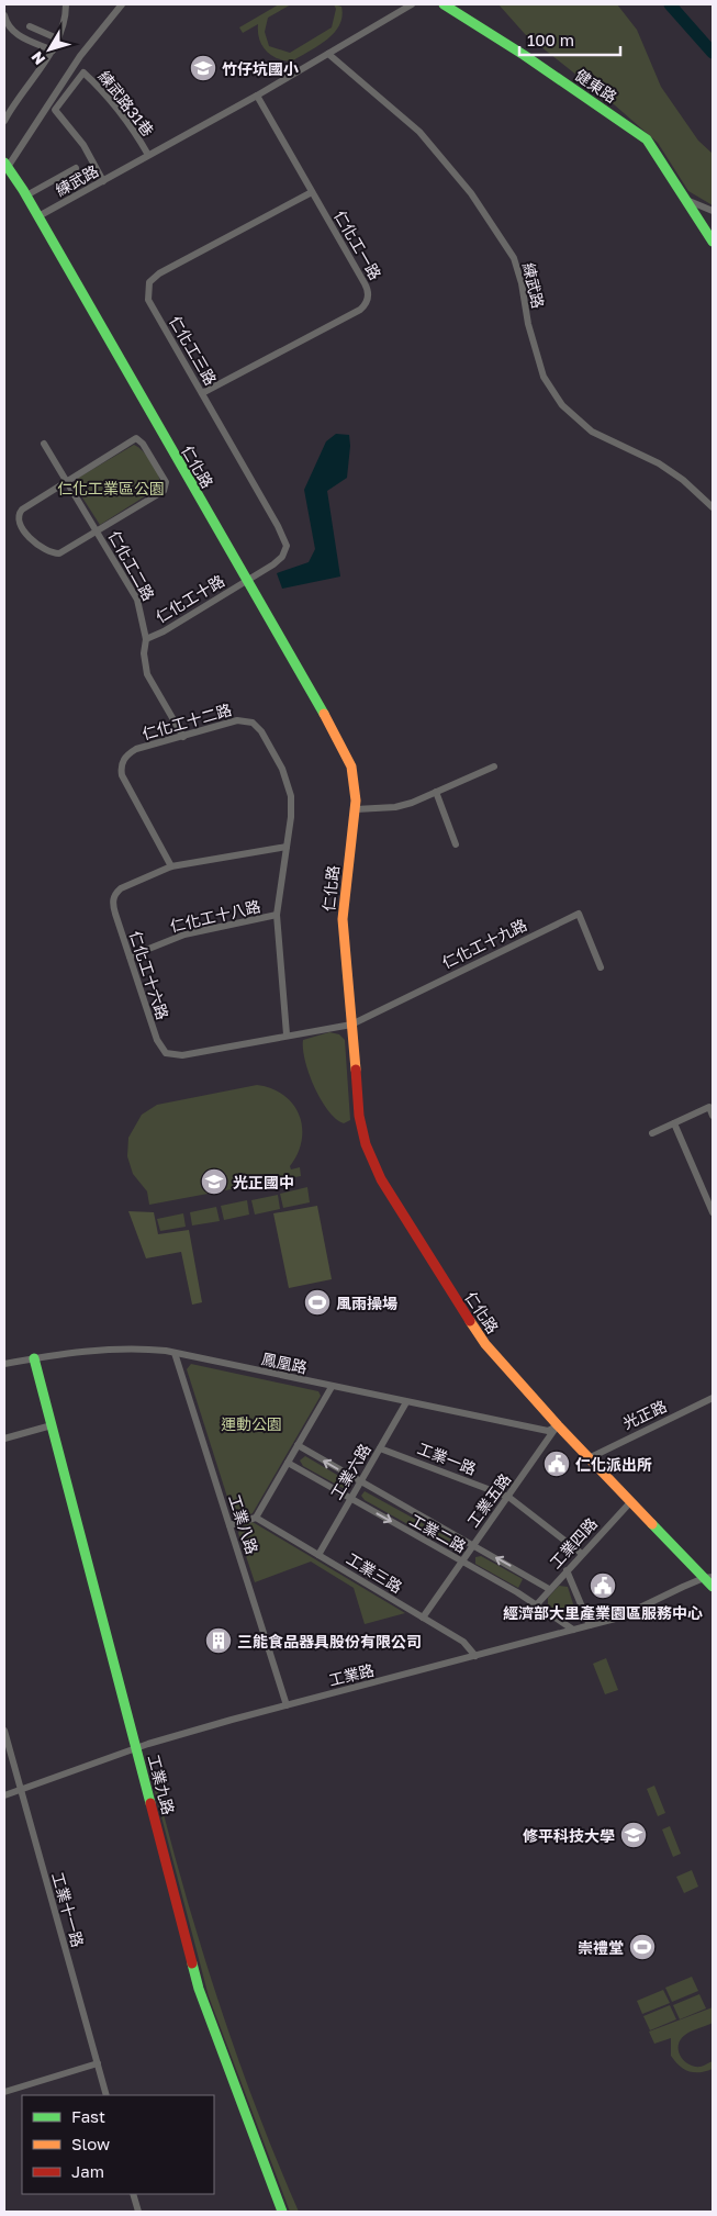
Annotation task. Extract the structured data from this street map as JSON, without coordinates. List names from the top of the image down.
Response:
{
  "streets": {
    "main road": ["健東路", "仁化路", "工業九路"],
    "street": [
      "練武路31巷",
      "練武路",
      "仁化工一路",
      "仁化工三路",
      "仁化工二路",
      "仁化工十路",
      "仁化工十二路",
      "仁化工十八路",
      "仁化工十九路",
      "仁化工十六路",
      "鳳凰路",
      "光正路",
      "工業一路",
      "工業六路",
      "工業五路",
      "工業八路",
      "工業二路",
      "工業四路",
      "工業三路",
      "工業路",
      "工業十一路"
    ]
  },
  "crossings": [
    ["練武路31巷", "練武路"],
    ["練武路", "仁化工一路"],
    ["練武路", "仁化路"],
    ["仁化工一路", "仁化工三路"],
    ["仁化工三路", "仁化路"],
    ["仁化工三路", "仁化工十路"],
    ["仁化路", "仁化工十路"],
    ["仁化路", "仁化工十九路"],
    ["仁化路", "仁化工十六路"],
    ["仁化路", "鳳凰路"],
    ["仁化路", "光正路"],
    ["仁化路", "工業五路"],
    ["仁化路", "工業四路"],
    ["仁化路", "工業路"],
    ["仁化工二路", "仁化工十路"],
    ["仁化工二路", "仁化工十二路"],
    ["仁化工二路", "仁化工十六路"],
    ["仁化工十二路", "仁化工十八路"],
    ["仁化工十二路", "仁化工十六路"],
    ["仁化工十八路", "仁化工十六路"],
    ["仁化工十九路", "仁化工十六路"],
    ["鳳凰路", "工業六路"],
    ["鳳凰路", "工業五路"],
    ["鳳凰路", "工業八路"],
    ["鳳凰路", "工業九路"],
    ["工業一路", "工業六路"],
    ["工業一路", "工業五路"],
    ["工業一路", "工業四路"],
    ["工業六路", "工業二路"],
    ["工業六路", "工業三路"],
    ["工業五路", "工業二路"],
    ["工業五路", "工業三路"],
    ["工業八路", "工業路"],
    ["工業二路", "工業四路"],
    ["工業二路", "工業路"],
    ["工業三路", "工業路"],
    ["工業路", "工業九路"],
    ["工業路", "工業十一路"]
  ],
  "parks": ["仁化工業區公園", "運動公園"],
  "places": {
    "school or university": ["竹仔坑國小", "光正國中", "修平科技大學"],
    "sports": ["風雨操場", "崇禮堂"],
    "public building": ["仁化派出所", "經濟部大里產業園區服務中心"],
    "building": ["三能食品器具股份有限公司"]
  },
  "legend": ["Fast", "Slow", "Jam"],
  "scale_bar": "100 m",
  "north": "bottom left"
}
